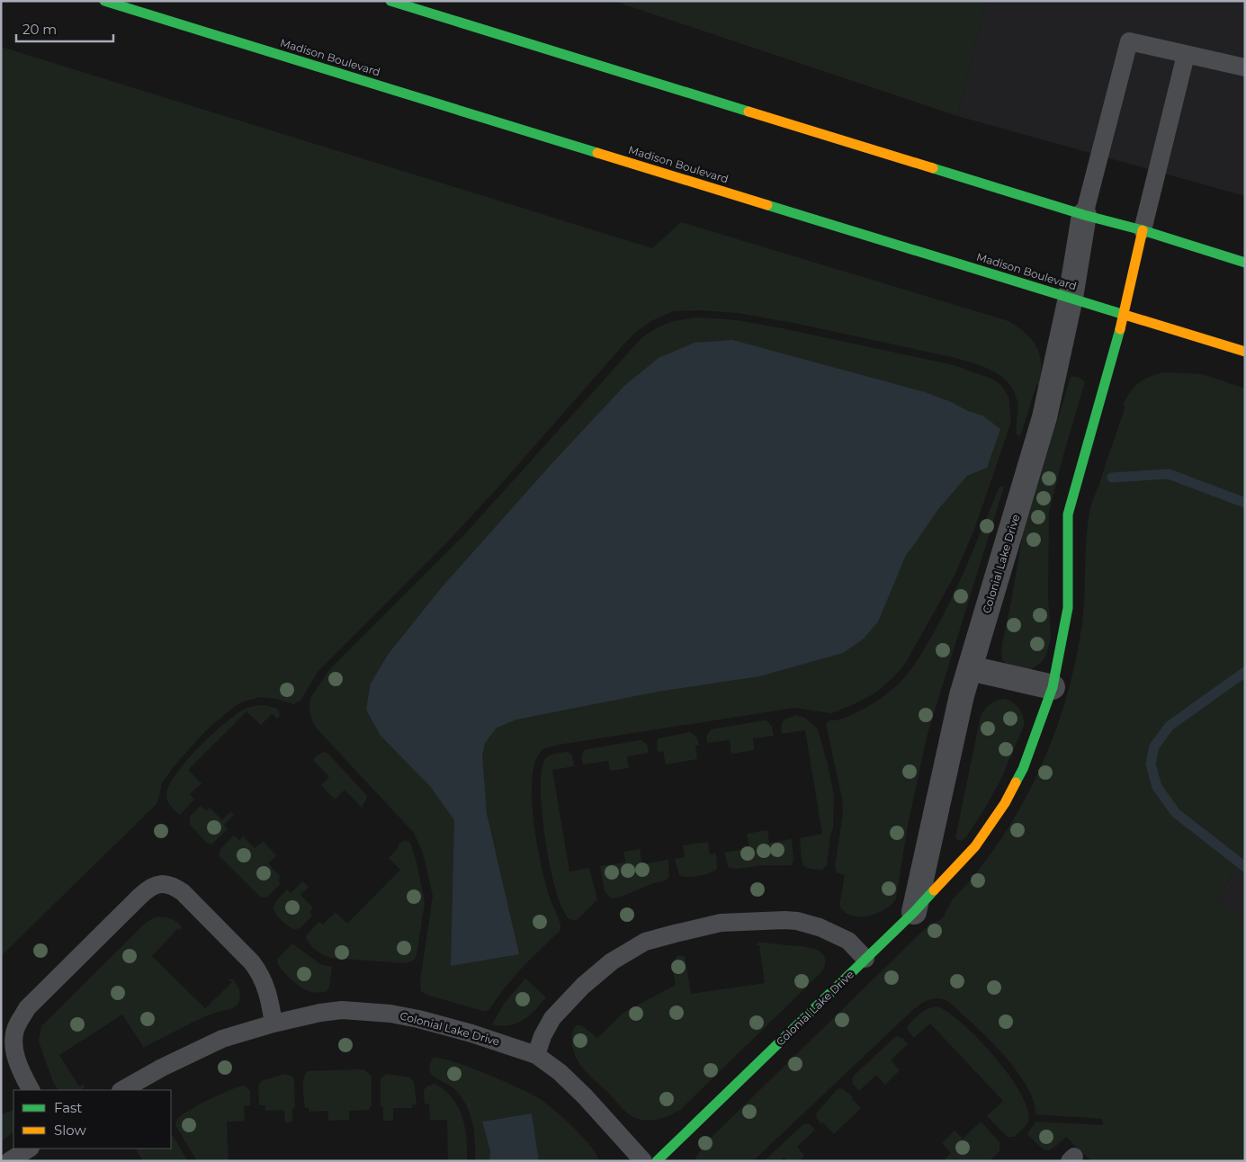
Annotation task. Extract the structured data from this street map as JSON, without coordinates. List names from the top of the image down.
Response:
{
  "streets": {
    "main road": ["Madison Boulevard", "Colonial Lake Drive"]
  },
  "crossings": [
    ["Madison Boulevard", "Colonial Lake Drive"]
  ],
  "legend": ["Fast", "Slow"],
  "scale_bar": "20 m"
}
